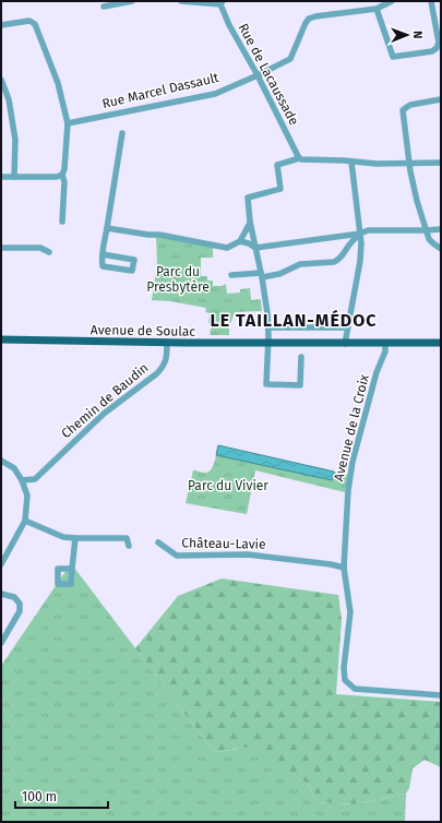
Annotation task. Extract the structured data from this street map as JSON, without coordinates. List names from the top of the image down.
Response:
{
  "streets": {
    "main road": ["Avenue de Soulac"],
    "street": [
      "Rue de Lacaussade",
      "Rue Marcel Dassault",
      "Chemin de Baudin",
      "Avenue de la Croix",
      "Château-Lavie"
    ]
  },
  "crossings": [
    ["Rue de Lacaussade", "Rue Marcel Dassault"],
    ["Avenue de Soulac", "Chemin de Baudin"],
    ["Avenue de Soulac", "Avenue de la Croix"],
    ["Avenue de la Croix", "Château-Lavie"]
  ],
  "districts": ["LE TAILLAN-MÉDOC"],
  "parks": ["Parc du Presbytère", "Parc du Vivier"],
  "scale_bar": "100 m",
  "north": "right"
}
